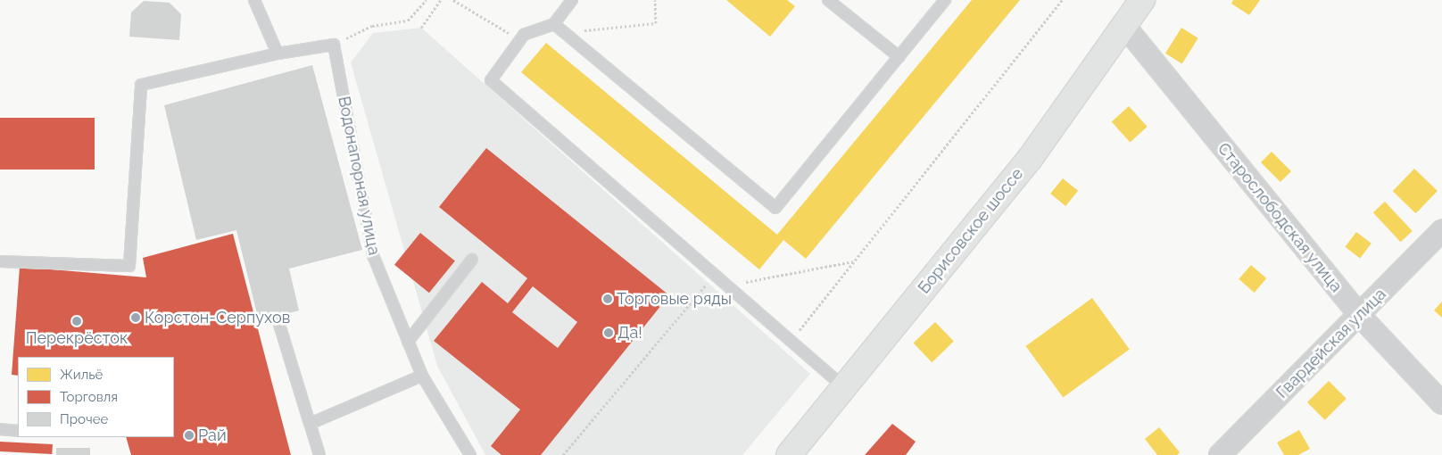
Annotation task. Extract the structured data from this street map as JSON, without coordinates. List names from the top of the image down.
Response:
{
  "streets": {
    "main road": ["Борисовское шоссе"],
    "street": ["Старослободская улица", "Гвардейская улица"],
    "lane": ["Водонапорная улица"]
  },
  "crossings": [
    ["Старослободская улица", "Борисовское шоссе"],
    ["Старослободская улица", "Гвардейская улица"]
  ],
  "places": [
    "Торговые ряды",
    "Корстон-Серпухов",
    "Перекрёсток",
    "Да!",
    "Рай"
  ],
  "legend": ["Жильё", "Торговля", "Прочее"]
}
